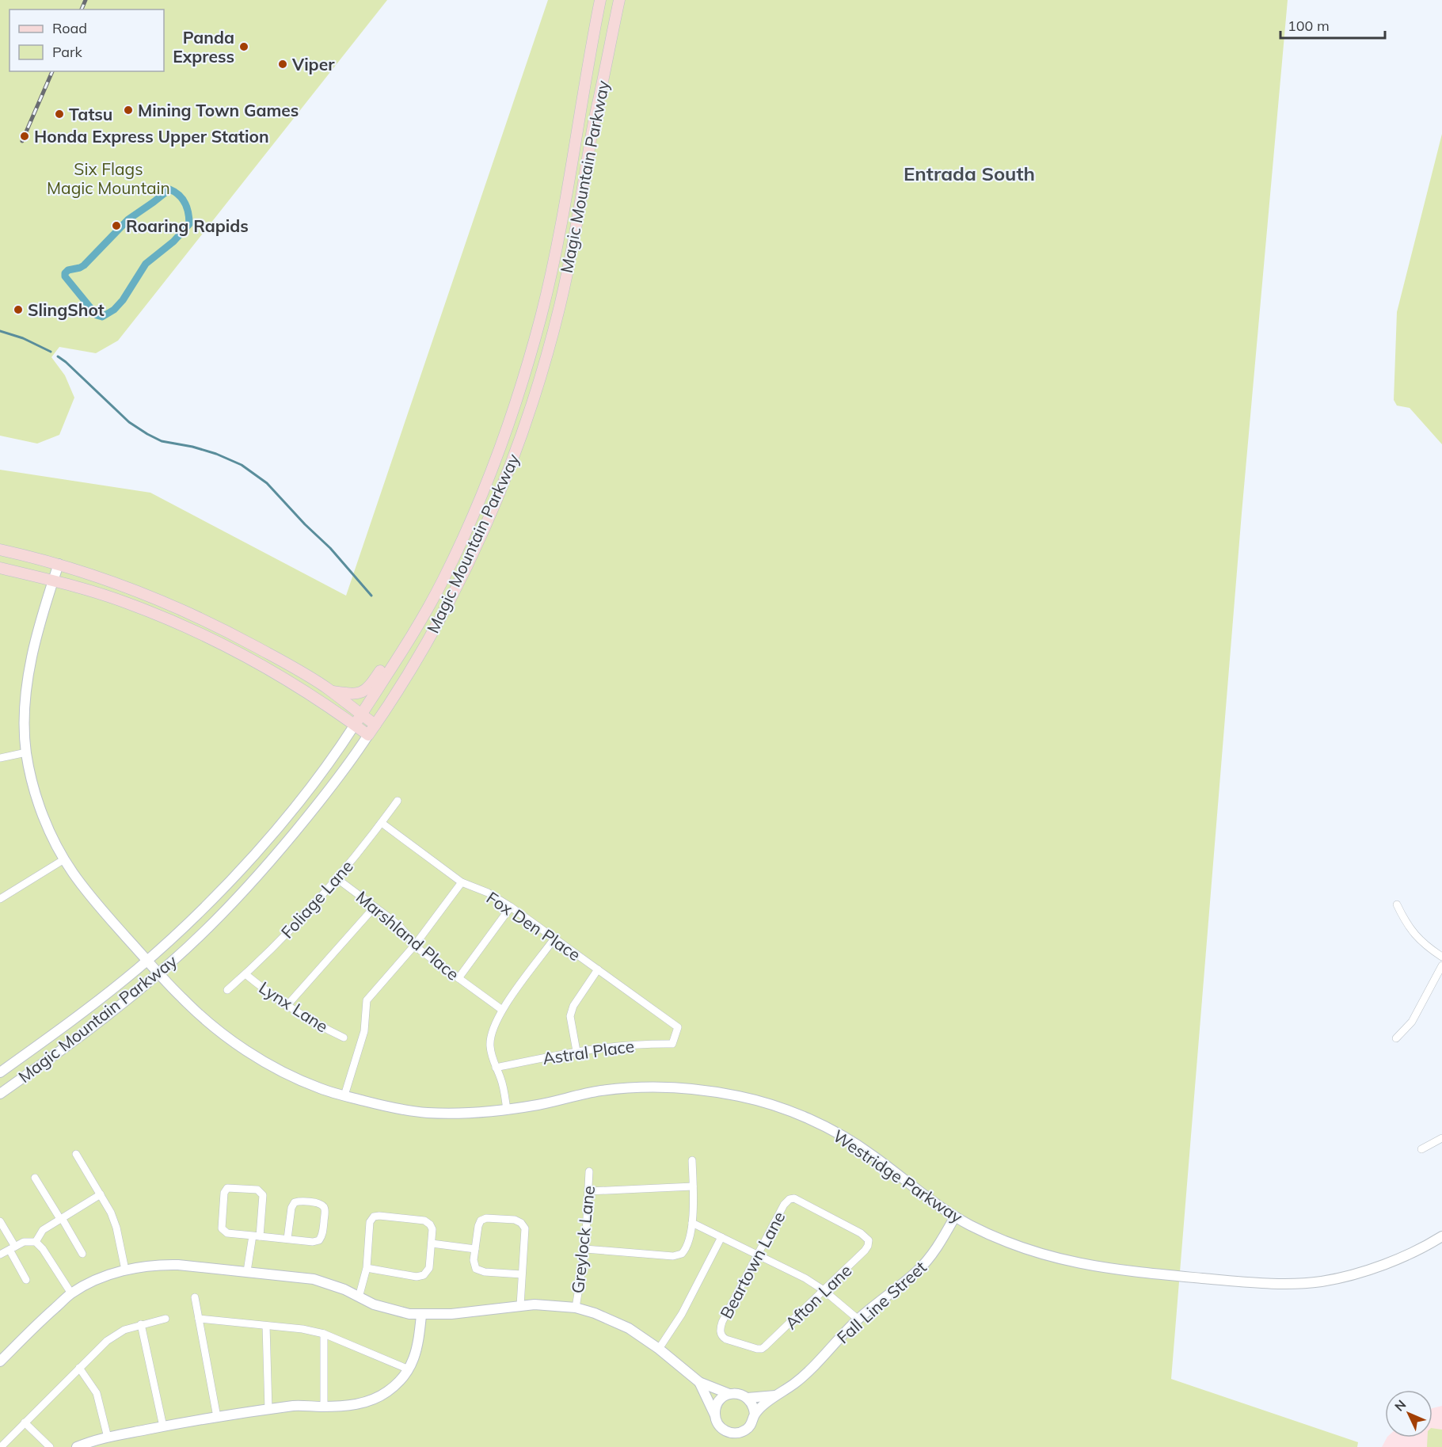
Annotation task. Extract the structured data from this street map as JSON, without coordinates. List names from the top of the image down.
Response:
{
  "streets": {
    "main road": ["Magic Mountain Parkway"],
    "street": [
      "Foliage Lane",
      "Fox Den Place",
      "Marshland Place",
      "Lynx Lane",
      "Astral Place",
      "Westridge Parkway",
      "Greylock Lane",
      "Beartown Lane",
      "Afton Lane",
      "Fall Line Street"
    ]
  },
  "crossings": [
    ["Magic Mountain Parkway", "Westridge Parkway"],
    ["Foliage Lane", "Fox Den Place"],
    ["Foliage Lane", "Marshland Place"],
    ["Foliage Lane", "Lynx Lane"],
    ["Fox Den Place", "Astral Place"],
    ["Westridge Parkway", "Fall Line Street"],
    ["Beartown Lane", "Afton Lane"]
  ],
  "districts": ["Entrada South"],
  "parks": ["Six Flags Magic Mountain"],
  "places": [
    "Panda Express",
    "Viper",
    "Mining Town Games",
    "Tatsu",
    "Honda Express Upper Station",
    "Roaring Rapids",
    "SlingShot"
  ],
  "legend": ["Road", "Park"],
  "scale_bar": "100 m",
  "north": "top left"
}
